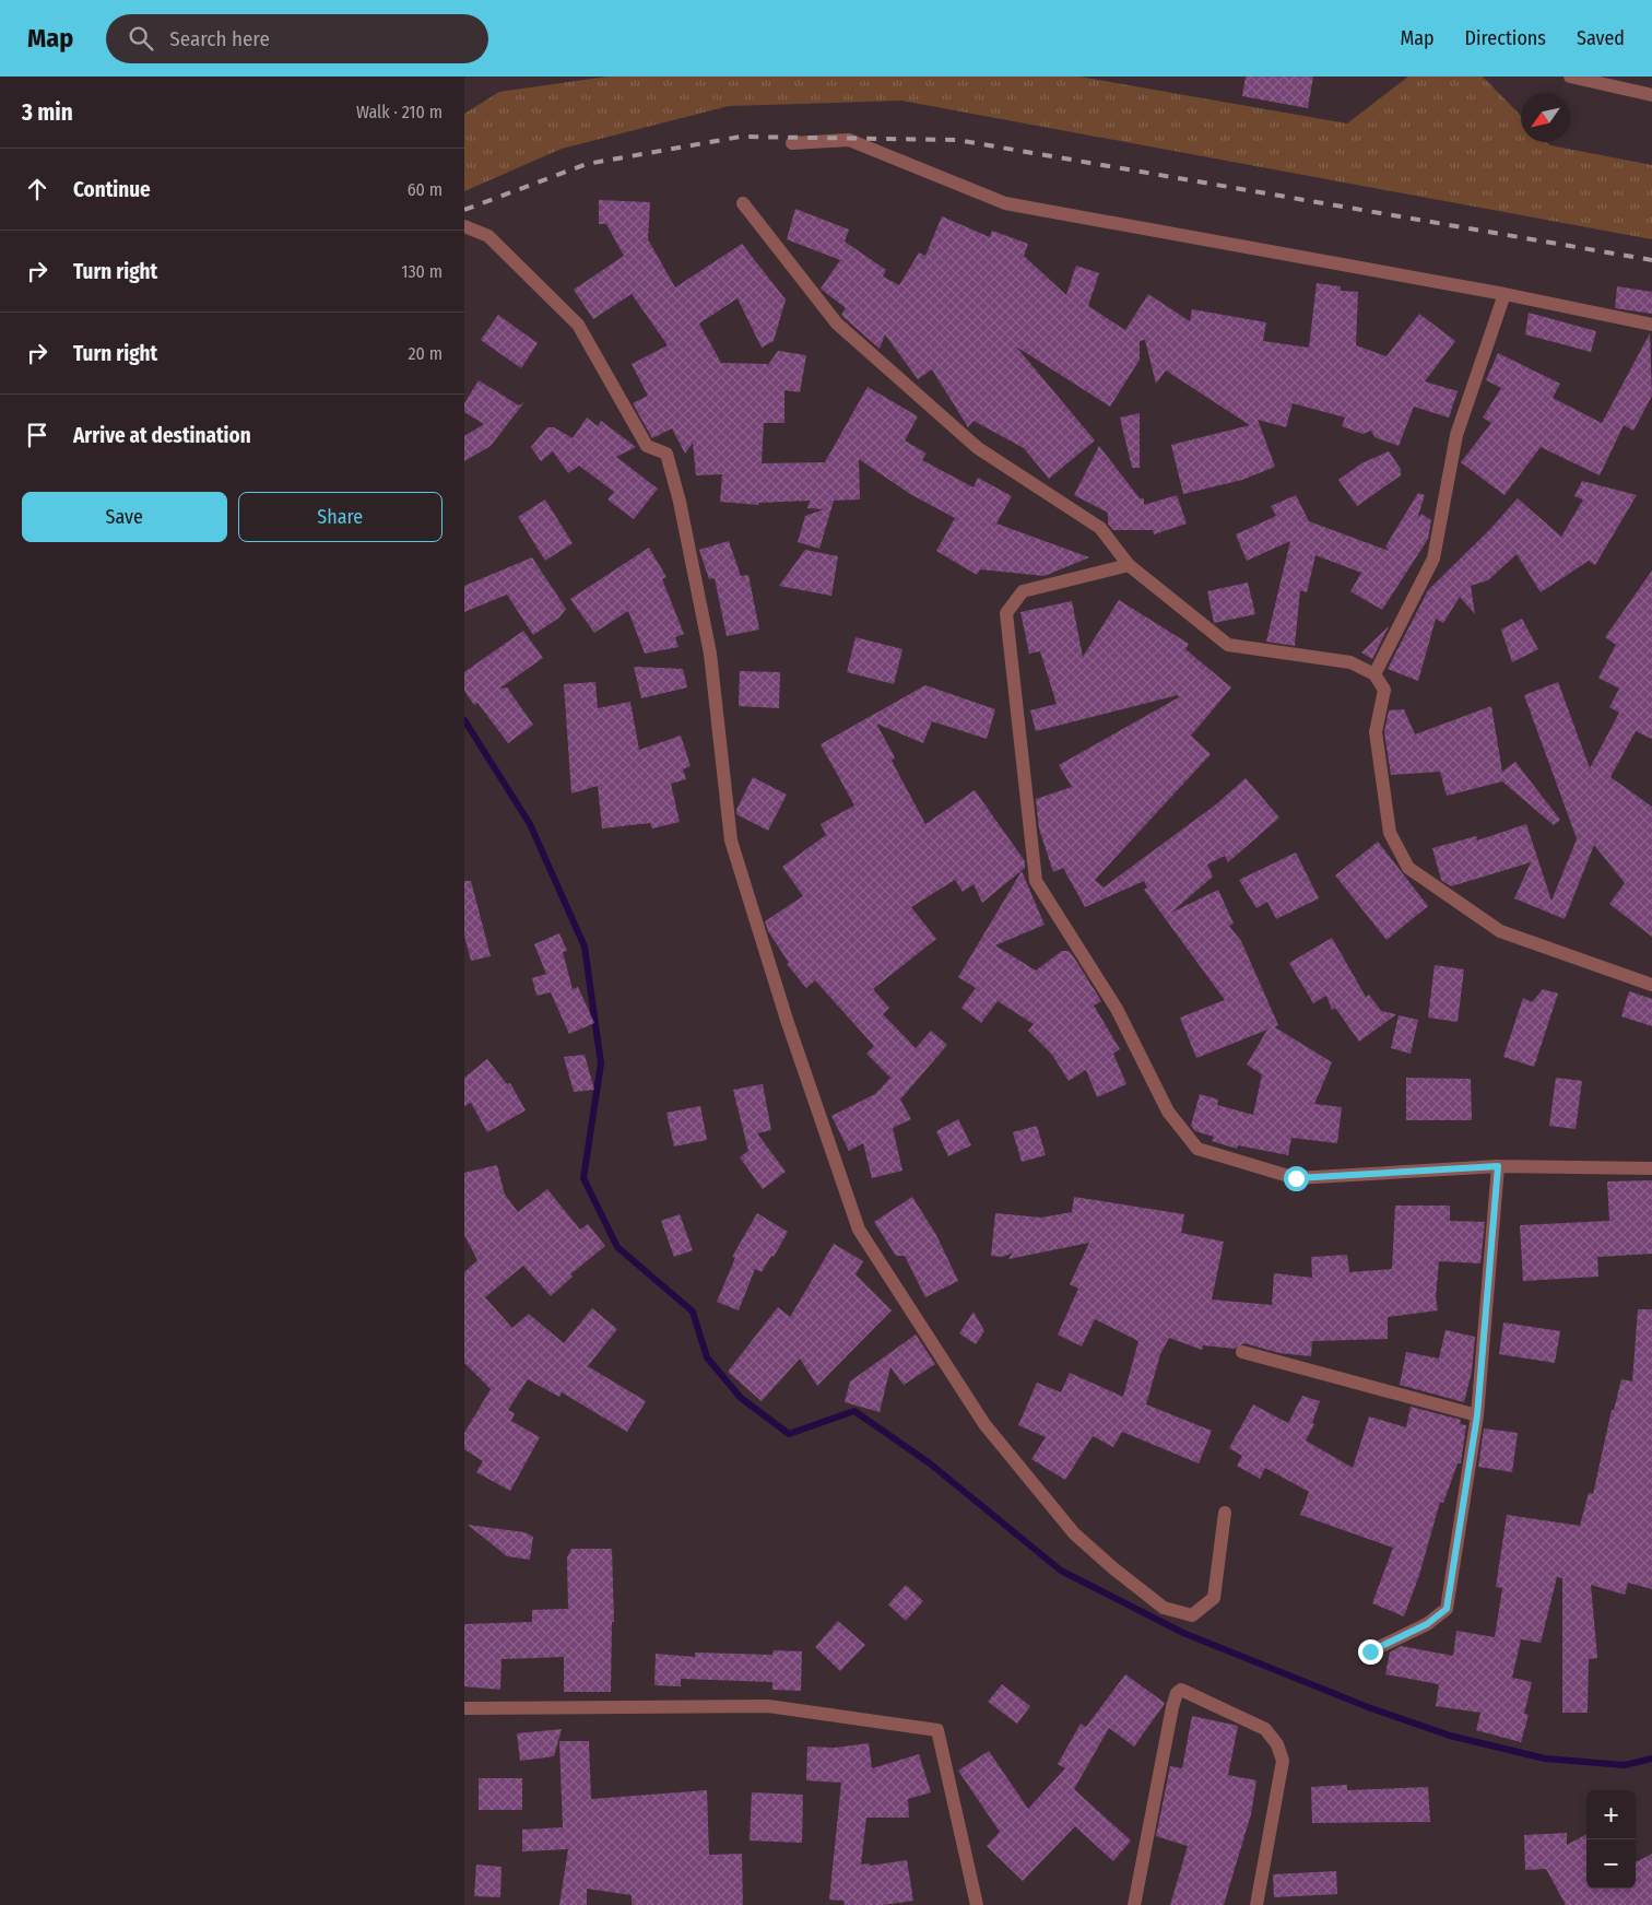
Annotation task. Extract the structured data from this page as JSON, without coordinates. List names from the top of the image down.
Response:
{
  "north": "bottom left",
  "page": {
    "header": "Map",
    "search": "Search here",
    "nav": ["Map", "Directions", "Saved"],
    "heading": ["3 min", "Walk · 210 m"],
    "list": [
      ["Continue", "60 m"],
      ["Turn right", "130 m"],
      ["Turn right", "20 m"],
      "Arrive at destination"
    ],
    "buttons": ["Save", "Share"],
    "map_buttons": ["+", "−"]
  }
}
